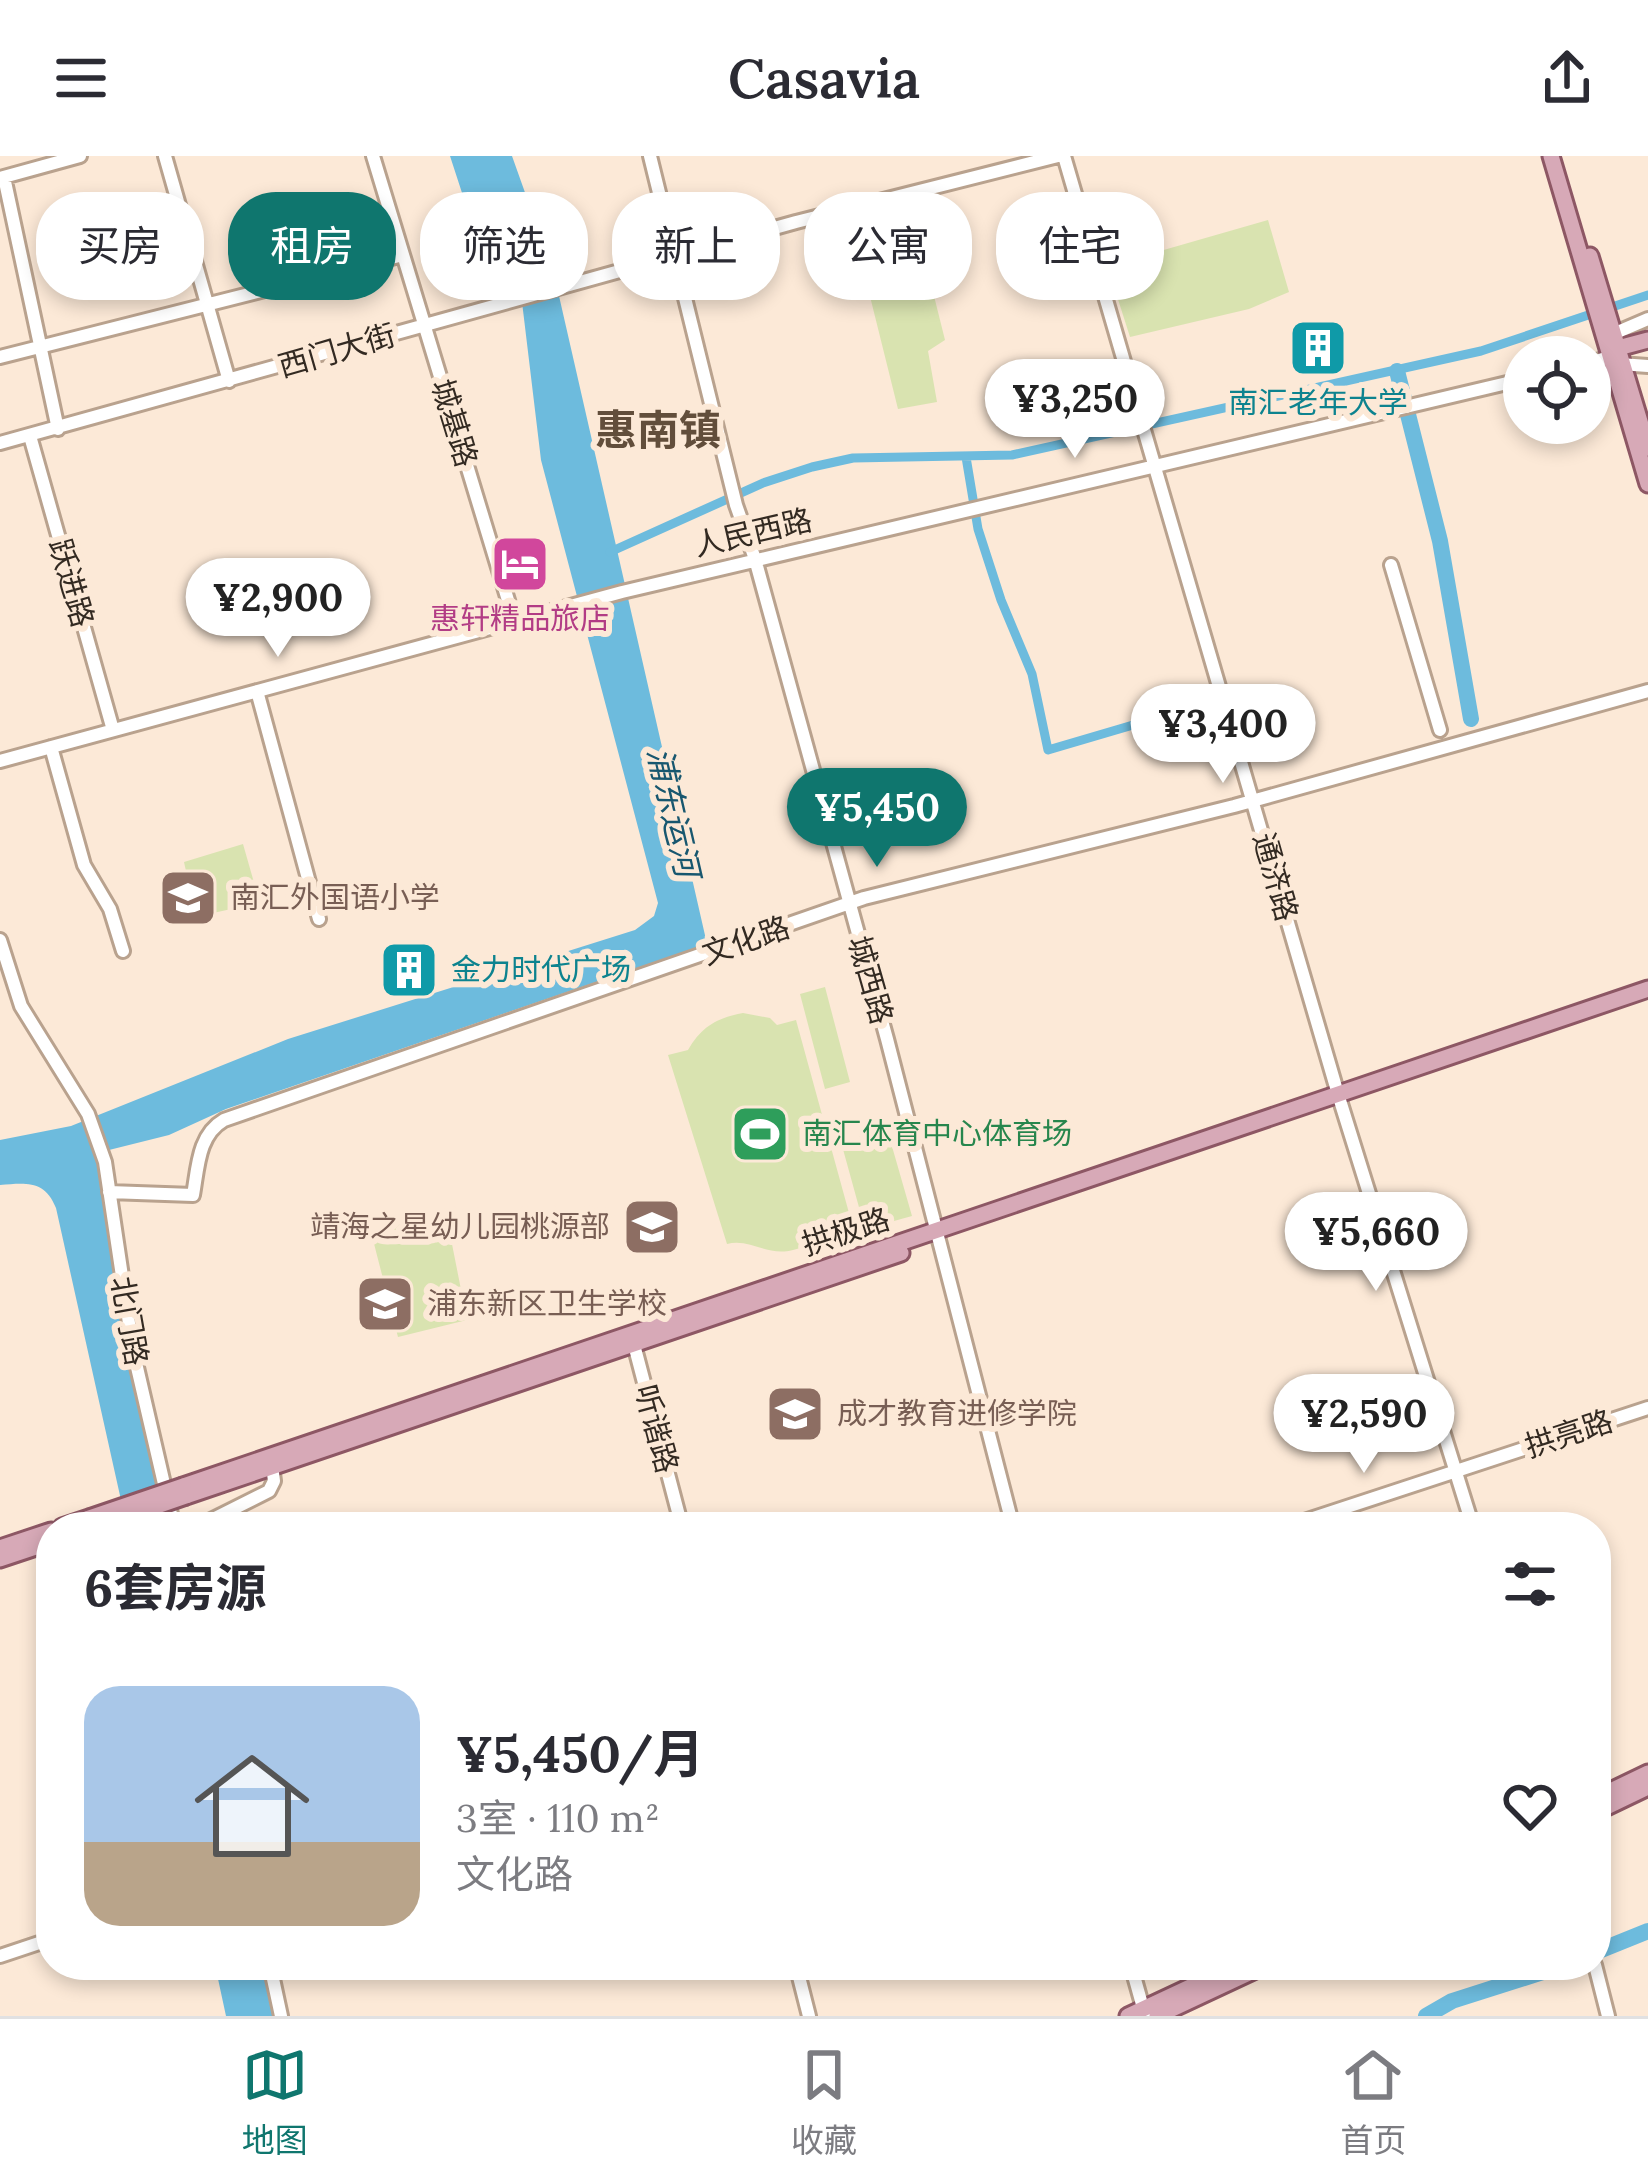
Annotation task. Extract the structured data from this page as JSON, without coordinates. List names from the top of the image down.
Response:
{
  "streets": {
    "main road": ["拱极路"],
    "street": [
      "西门大街",
      "城基路",
      "人民西路",
      "跃进路",
      "通济路",
      "文化路",
      "城西路",
      "北门路",
      "听谐路",
      "拱亮路"
    ]
  },
  "crossings": [
    ["西门大街", "城基路"],
    ["西门大街", "跃进路"],
    ["西门大街", "通济路"],
    ["城基路", "人民西路"],
    ["人民西路", "跃进路"],
    ["人民西路", "通济路"],
    ["人民西路", "城西路"],
    ["通济路", "文化路"],
    ["通济路", "拱极路"],
    ["通济路", "拱亮路"],
    ["文化路", "城西路"],
    ["文化路", "北门路"],
    ["城西路", "拱极路"],
    ["拱极路", "听谐路"]
  ],
  "districts": ["惠南镇"],
  "water": ["浦东运河"],
  "places": {
    "building": ["南汇老年大学", "金力时代广场"],
    "hotel": ["惠轩精品旅店"],
    "school or university": [
      "南汇外国语小学",
      "靖海之星幼儿园桃源部",
      "浦东新区卫生学校",
      "成才教育进修学院"
    ],
    "sports": ["南汇体育中心体育场"]
  },
  "page": {
    "header": "Casavia",
    "chip": [
      "买房",
      "租房",
      "筛选",
      "新上",
      "公寓",
      "住宅"
    ],
    "price": [
      "¥3,250",
      "¥2,900",
      "¥3,400",
      "¥5,450",
      "¥5,660",
      "¥2,590"
    ],
    "heading": "6套房源",
    "list": [
      {
        "name": "¥5,450/月",
        "note": "3室 · 110 m² · 文化路"
      }
    ],
    "tabs": ["地图", "收藏", "首页"]
  }
}
